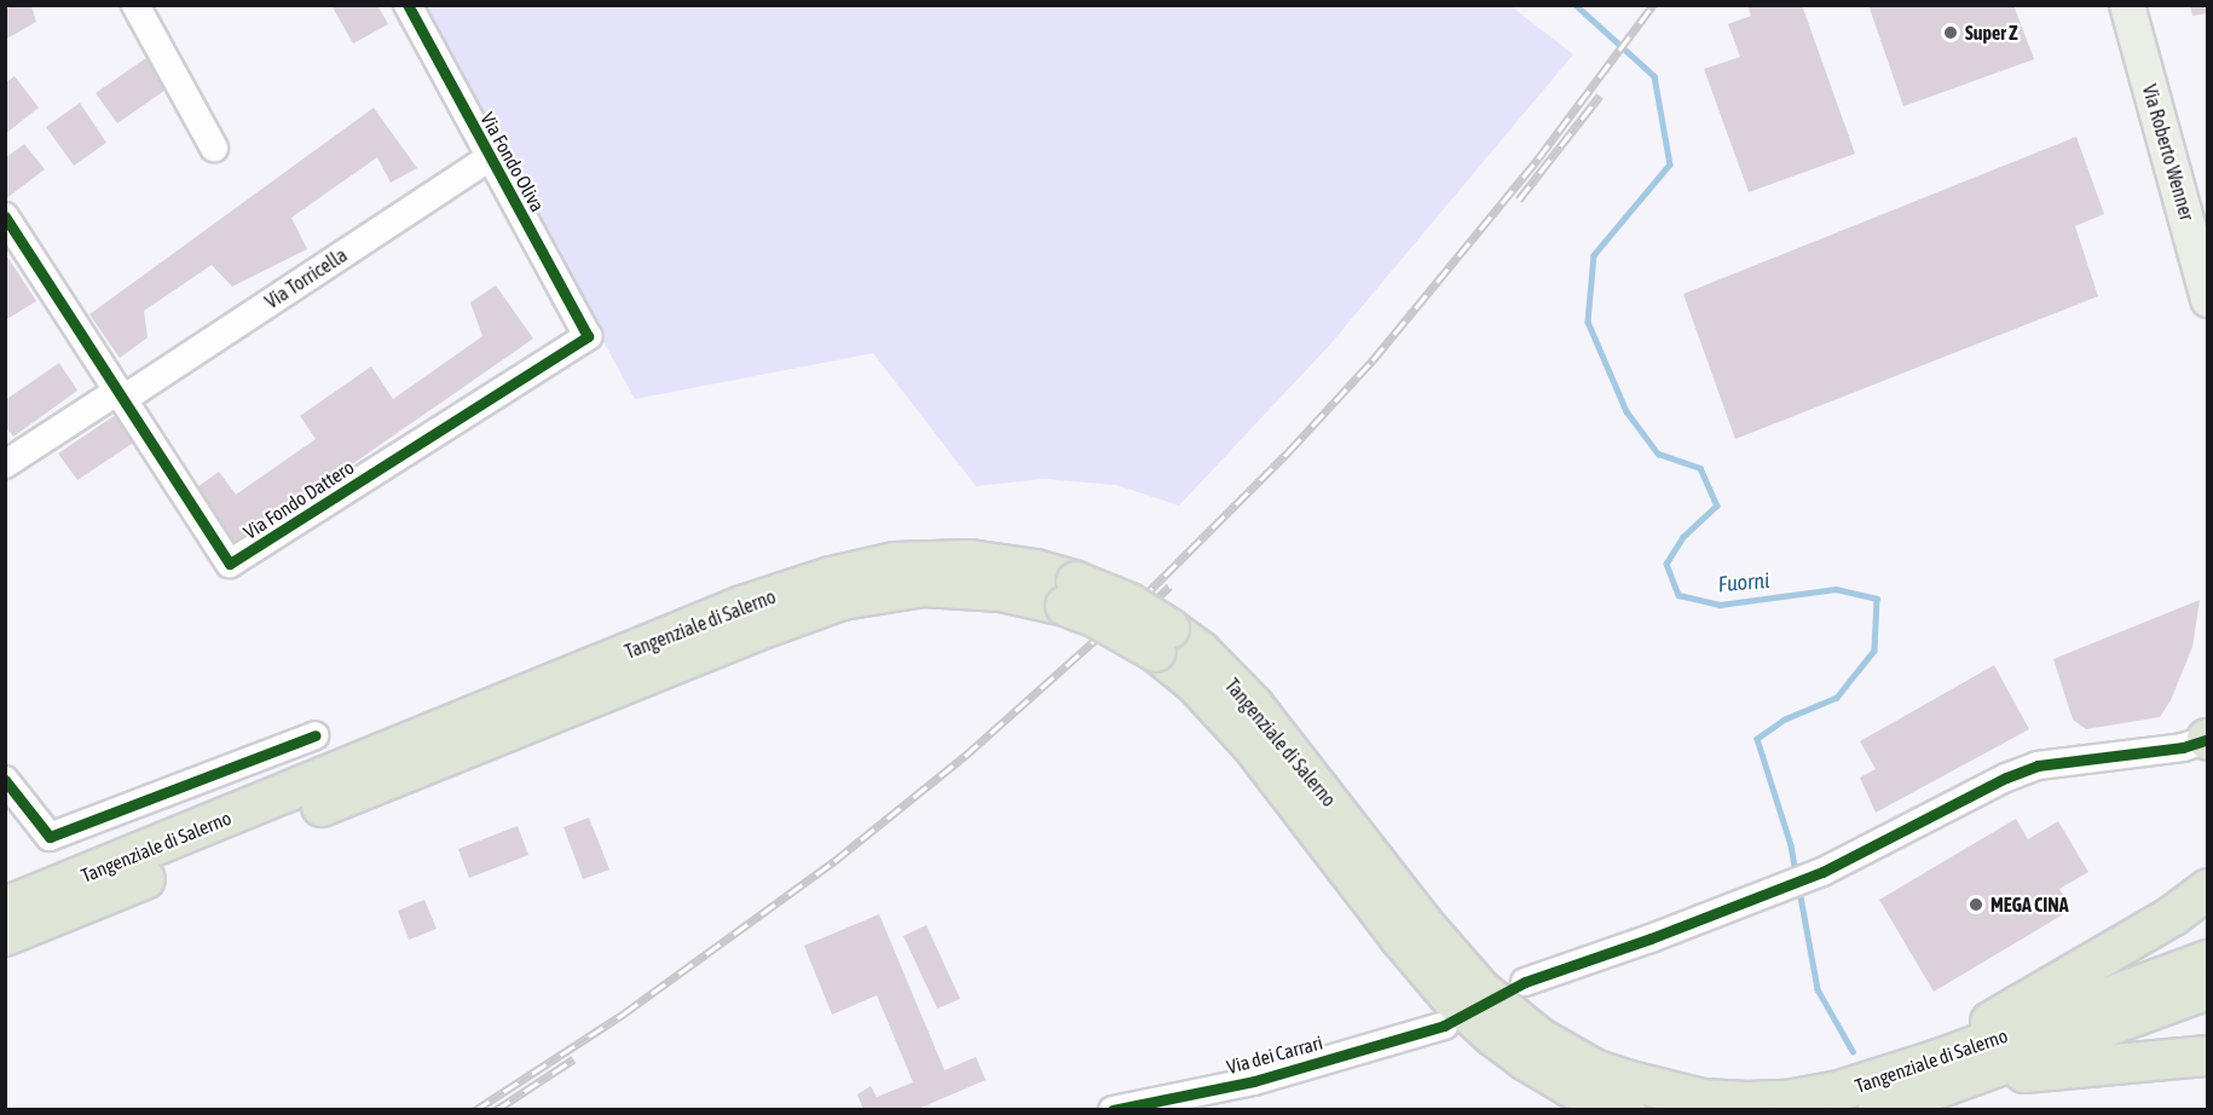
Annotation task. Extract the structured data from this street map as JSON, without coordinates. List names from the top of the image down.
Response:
{
  "streets": {
    "highway": ["Tangenziale di Salerno"],
    "main road": ["Via Roberto Wenner"],
    "street": [
      "Via Fondo Oliva",
      "Via Torricella",
      "Via Fondo Dattero",
      "Via dei Carrari"
    ]
  },
  "crossings": [
    ["Via Fondo Oliva", "Via Torricella"],
    ["Via Fondo Oliva", "Via Fondo Dattero"],
    ["Via Torricella", "Via Fondo Dattero"]
  ],
  "water": ["Fuorni"],
  "places": ["Super Z", "MEGA CINA"]
}
